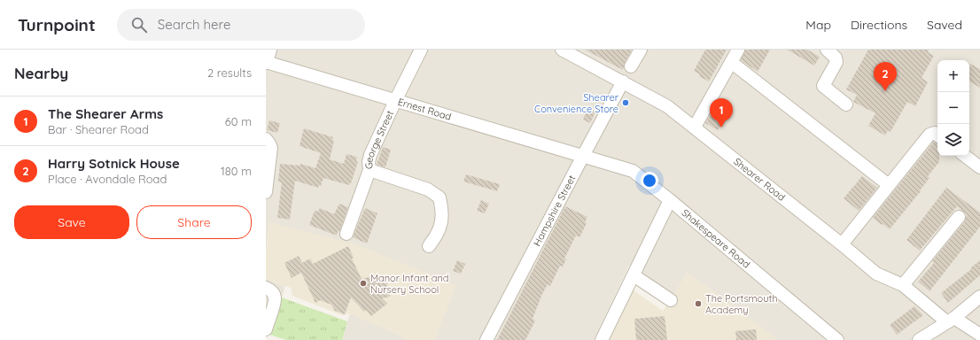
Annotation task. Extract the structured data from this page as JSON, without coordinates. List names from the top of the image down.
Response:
{
  "streets": {
    "street": [
      "Ernest Road",
      "George Street",
      "Shearer Road",
      "Hampshire Street",
      "Shakespeare Road"
    ]
  },
  "crossings": [
    ["Ernest Road", "George Street"],
    ["Ernest Road", "Hampshire Street"],
    ["Ernest Road", "Shakespeare Road"],
    ["Shearer Road", "Hampshire Street"],
    ["Hampshire Street", "Shakespeare Road"]
  ],
  "places": ["Shearer Convenience Store", "Manor Infant and Nursery School", "The Portsmouth Academy"],
  "page": {
    "header": "Turnpoint",
    "search": "Search here",
    "nav": ["Map", "Directions", "Saved"],
    "heading": ["Nearby", "2 results"],
    "map_buttons": ["+", "−"],
    "pins": ["2", "1"],
    "list": [
      {
        "mark": "1",
        "name": "The Shearer Arms",
        "note": "Bar · Shearer Road",
        "value": "60 m"
      },
      {
        "mark": "2",
        "name": "Harry Sotnick House",
        "note": "Place · Avondale Road",
        "value": "180 m"
      }
    ],
    "buttons": ["Save", "Share"]
  }
}
